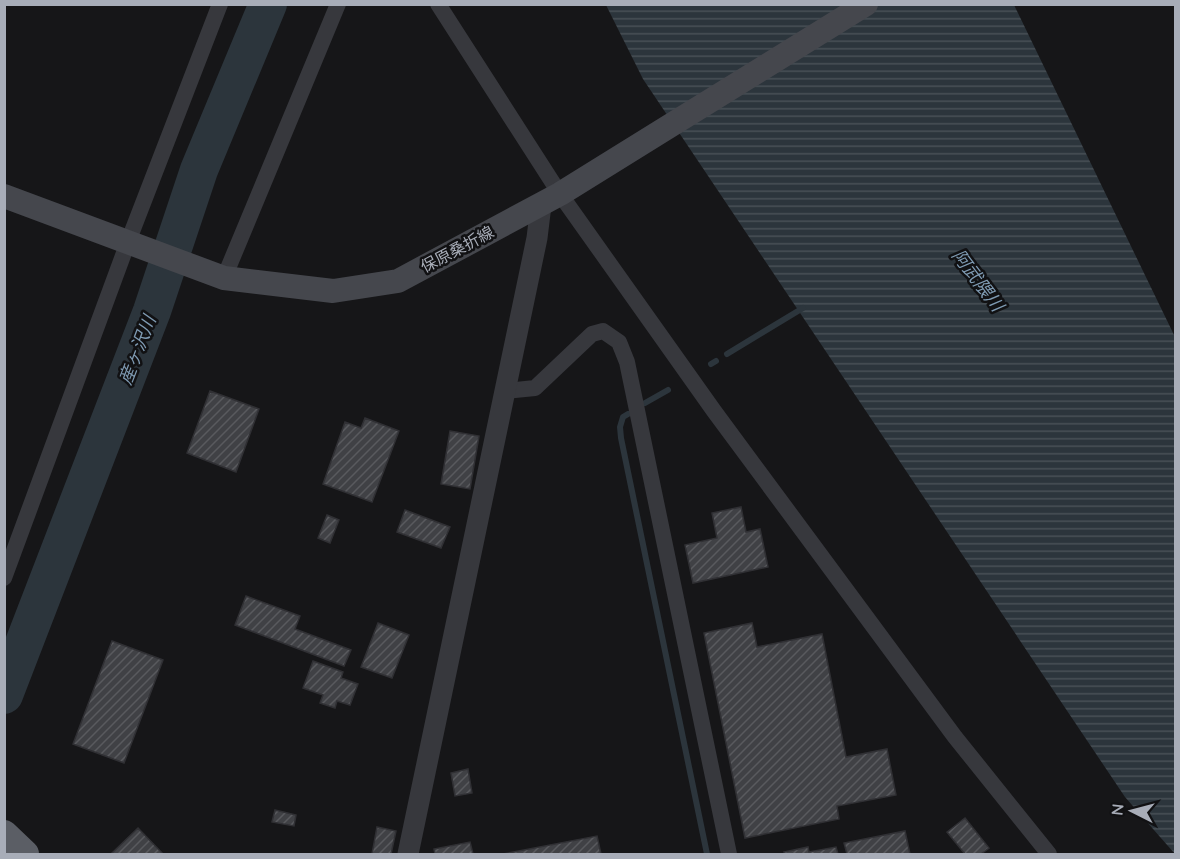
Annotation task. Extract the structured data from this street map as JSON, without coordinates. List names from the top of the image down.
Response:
{
  "streets": {
    "main road": ["保原桑折線"]
  },
  "water": ["阿武隈川", "産ヶ沢川"],
  "north": "left"
}
